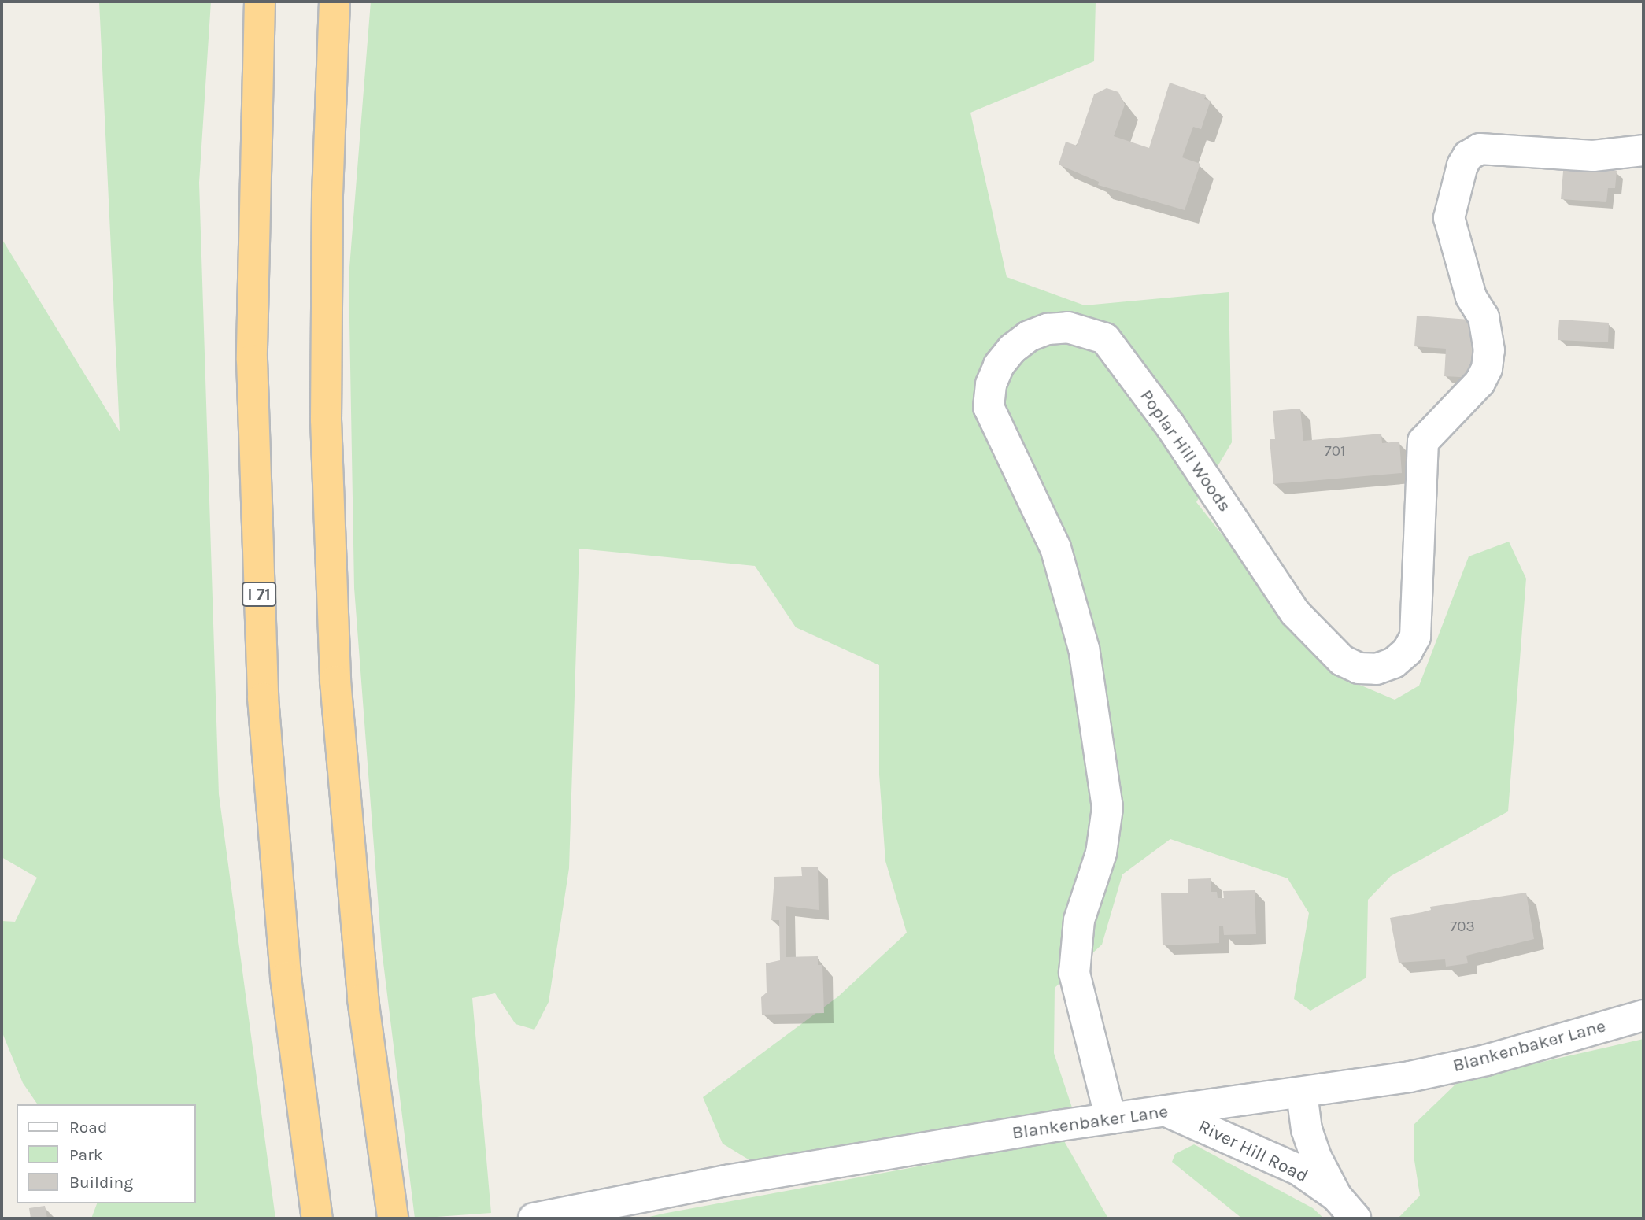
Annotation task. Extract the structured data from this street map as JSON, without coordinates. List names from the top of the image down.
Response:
{
  "streets": {
    "highway": ["I 71"],
    "street": ["Poplar Hill Woods", "Blankenbaker Lane", "River Hill Road"]
  },
  "crossings": [
    ["Poplar Hill Woods", "Blankenbaker Lane"],
    ["Blankenbaker Lane", "River Hill Road"]
  ],
  "house_numbers": ["701", "703"],
  "legend": ["Road", "Park", "Building"]
}
